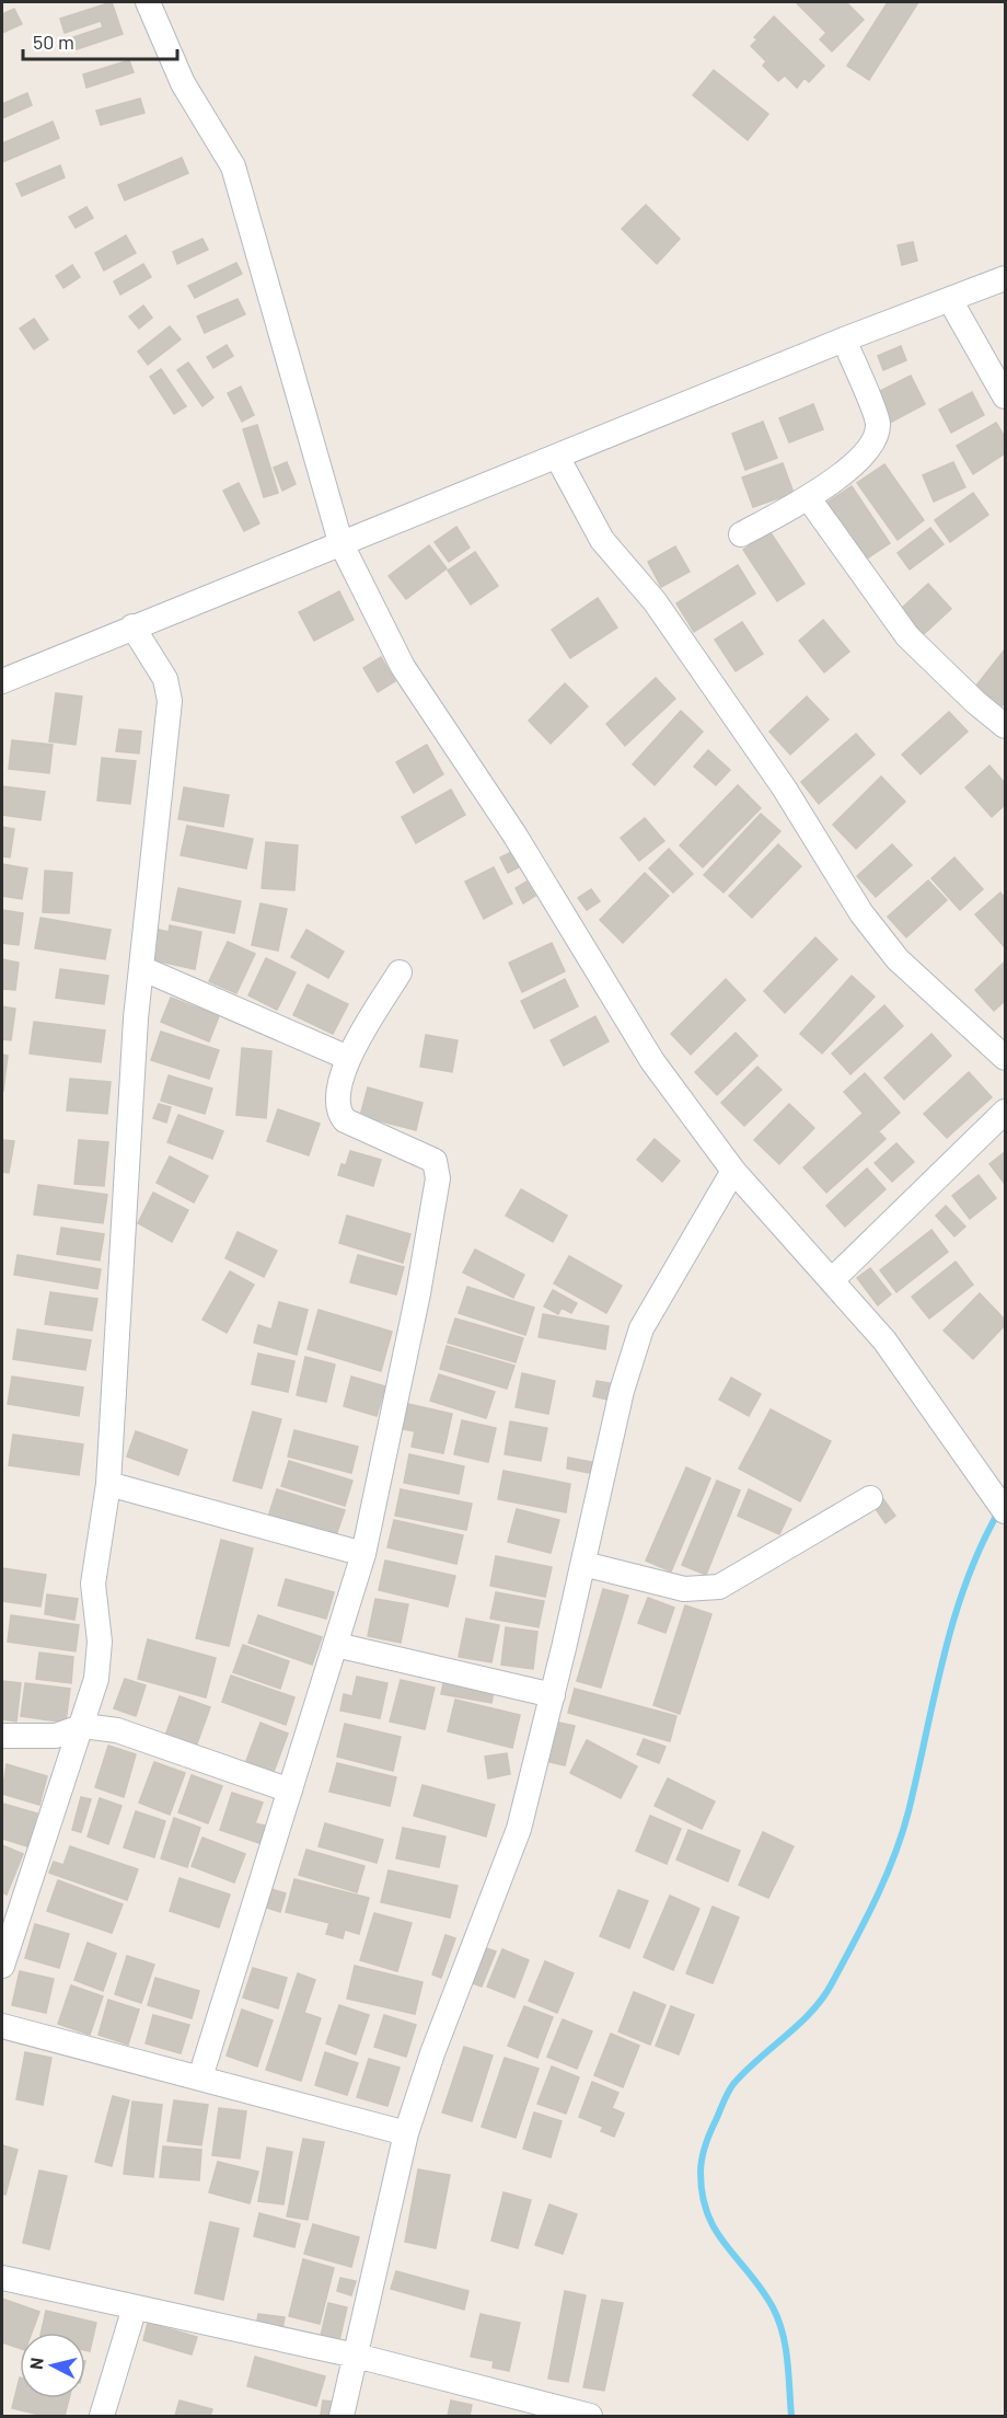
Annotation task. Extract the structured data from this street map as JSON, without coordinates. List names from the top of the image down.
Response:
{
  "scale_bar": "50 m",
  "north": "left"
}
